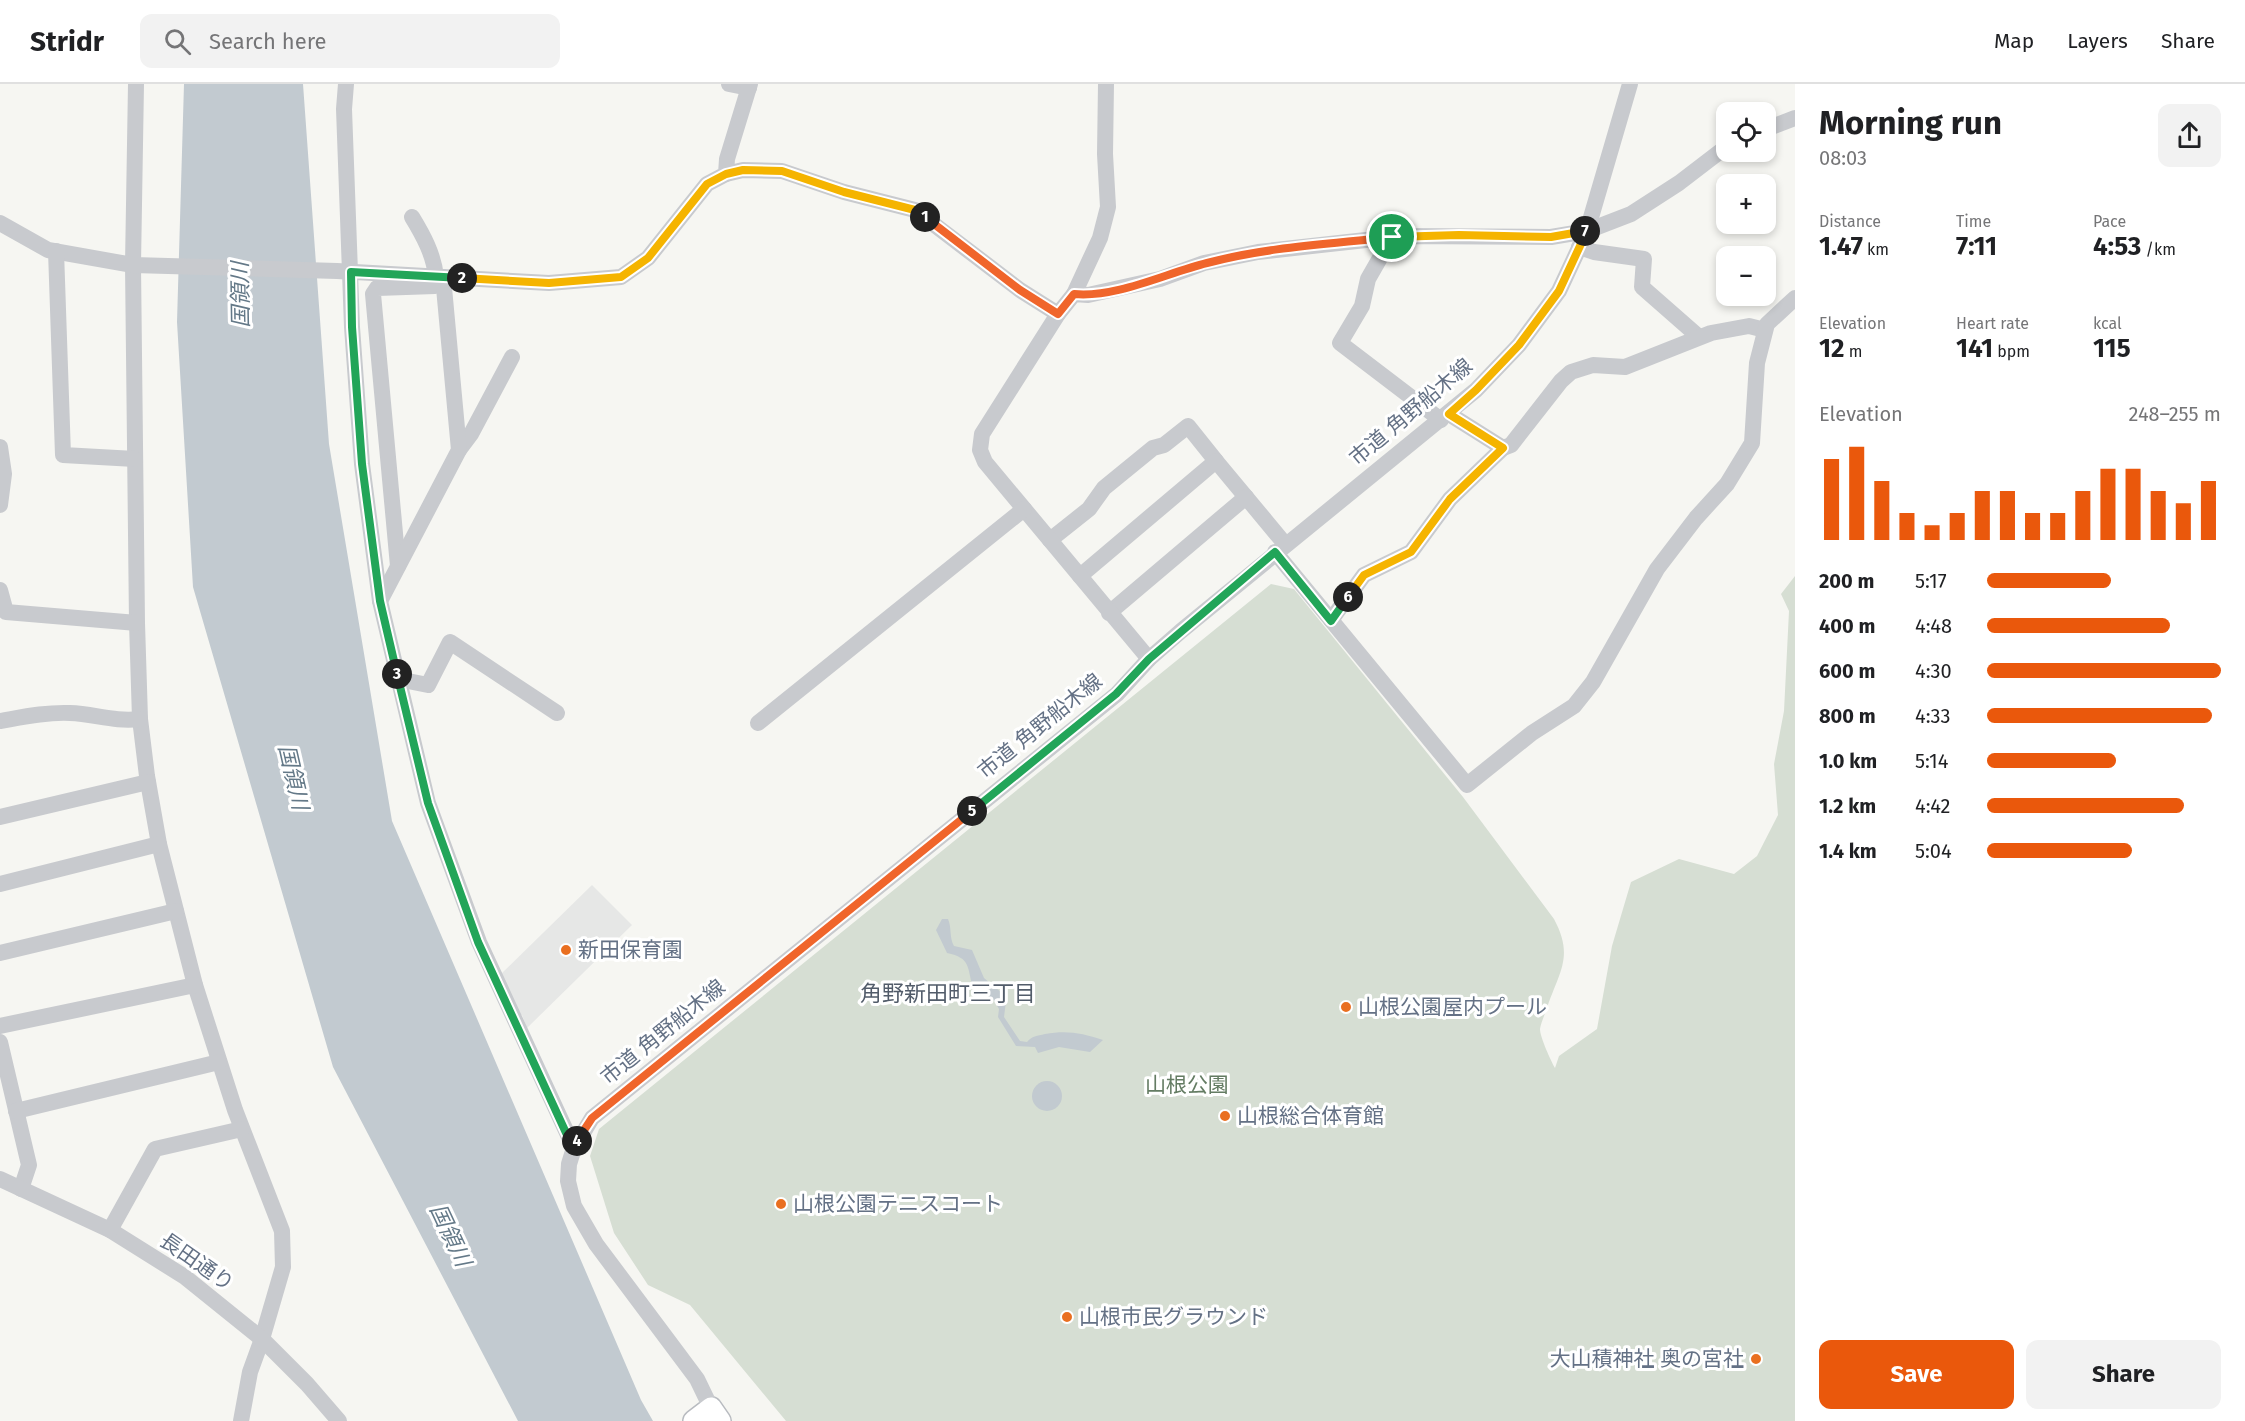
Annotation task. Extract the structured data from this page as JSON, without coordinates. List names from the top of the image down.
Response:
{
  "streets": {
    "street": ["市道 角野船木線", "長田通り"]
  },
  "districts": ["角野新田町三丁目"],
  "water": ["国領川"],
  "parks": ["山根公園"],
  "places": [
    "新田保育園",
    "山根公園屋内プール",
    "山根総合体育館",
    "山根公園テニスコート",
    "山根市民グラウンド",
    "大山積神社 奥の宮社"
  ],
  "page": {
    "header": "Stridr",
    "search": "Search here",
    "nav": ["Map", "Layers", "Share"],
    "heading": ["Morning run", "08:03"],
    "map_buttons": ["+", "−"],
    "stats": [
      ["Distance", "1.47 km"],
      ["Time", "7:11"],
      ["Pace", "4:53 /km"],
      ["Elevation", "12 m"],
      ["Heart rate", "141 bpm"],
      ["kcal", "115"]
    ],
    "pins": [
      "1",
      "7",
      "2",
      "6",
      "3",
      "5",
      "4"
    ],
    "chart": ["Elevation", "248–255 m"],
    "list": [
      {
        "name": "200 m",
        "note": "5:17"
      },
      {
        "name": "400 m",
        "note": "4:48"
      },
      {
        "name": "600 m",
        "note": "4:30"
      },
      {
        "name": "800 m",
        "note": "4:33"
      },
      {
        "name": "1.0 km",
        "note": "5:14"
      },
      {
        "name": "1.2 km",
        "note": "4:42"
      },
      {
        "name": "1.4 km",
        "note": "5:04"
      }
    ],
    "buttons": ["Save", "Share"]
  }
}
